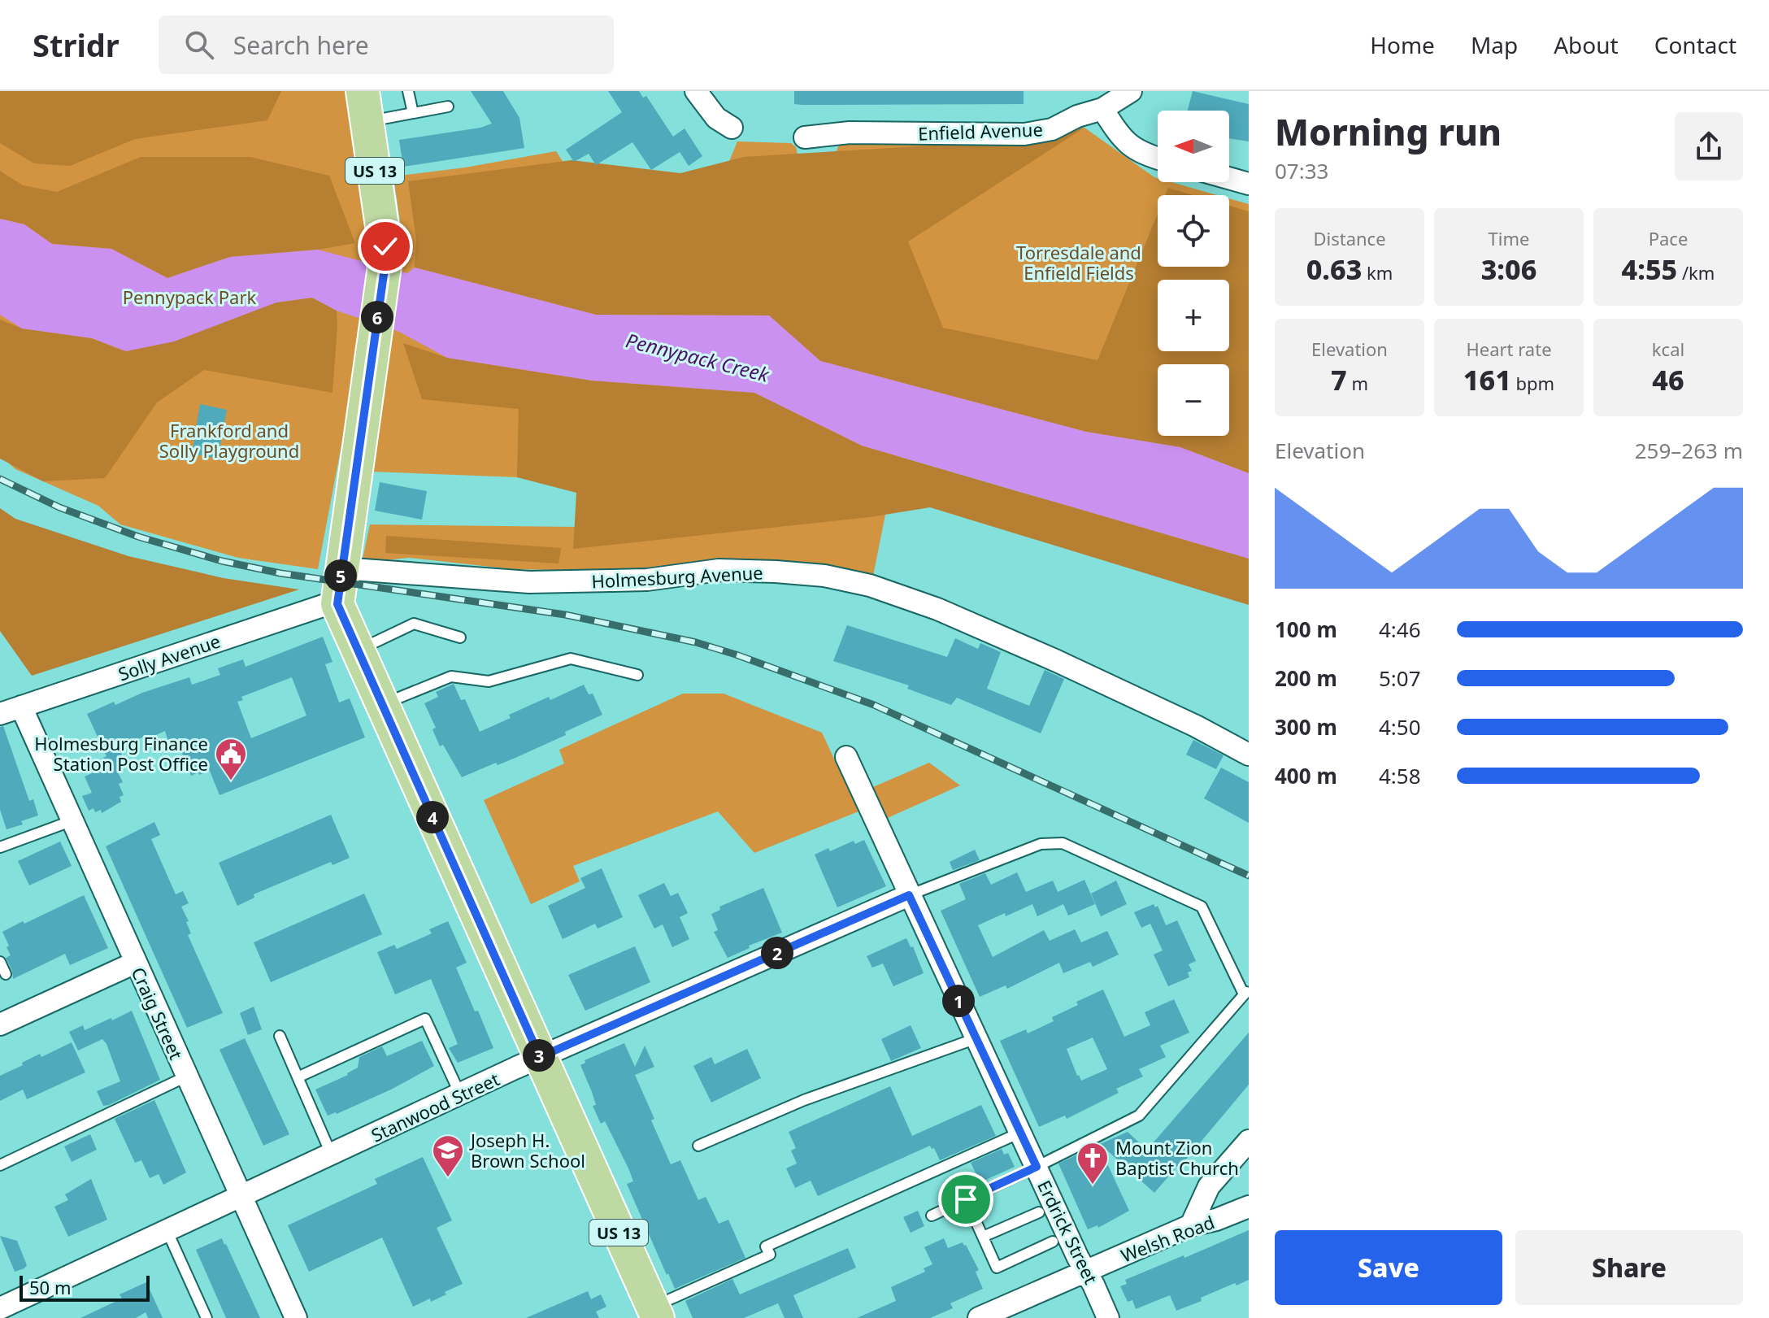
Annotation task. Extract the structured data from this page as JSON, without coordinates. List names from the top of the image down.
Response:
{
  "streets": {
    "main road": ["US 13"],
    "street": [
      "Enfield Avenue",
      "Holmesburg Avenue",
      "Solly Avenue",
      "Craig Street",
      "Stanwood Street",
      "Erdrick Street",
      "Welsh Road"
    ]
  },
  "crossings": [
    ["US 13", "Holmesburg Avenue"],
    ["US 13", "Solly Avenue"],
    ["US 13", "Stanwood Street"],
    ["Solly Avenue", "Craig Street"],
    ["Craig Street", "Stanwood Street"],
    ["Stanwood Street", "Erdrick Street"],
    ["Erdrick Street", "Welsh Road"]
  ],
  "water": ["Pennypack Creek"],
  "parks": ["Torresdale and Enfield Fields", "Pennypack Park", "Frankford and Solly Playground"],
  "places": {
    "public building": ["Holmesburg Finance Station Post Office"],
    "school or university": ["Joseph H. Brown School"],
    "church": ["Mount Zion Baptist Church"]
  },
  "scale_bar": "50 m",
  "north": "left",
  "page": {
    "header": "Stridr",
    "search": "Search here",
    "nav": [
      "Home",
      "Map",
      "About",
      "Contact"
    ],
    "heading": ["Morning run", "07:33"],
    "map_buttons": ["+", "−"],
    "stats": [
      ["Distance", "0.63 km"],
      ["Time", "3:06"],
      ["Pace", "4:55 /km"],
      ["Elevation", "7 m"],
      ["Heart rate", "161 bpm"],
      ["kcal", "46"]
    ],
    "pins": [
      "6",
      "5",
      "4",
      "2",
      "1",
      "3"
    ],
    "chart": ["Elevation", "259–263 m"],
    "list": [
      {
        "name": "100 m",
        "note": "4:46"
      },
      {
        "name": "200 m",
        "note": "5:07"
      },
      {
        "name": "300 m",
        "note": "4:50"
      },
      {
        "name": "400 m",
        "note": "4:58"
      }
    ],
    "buttons": ["Save", "Share"],
    "scale": "50 m"
  }
}
